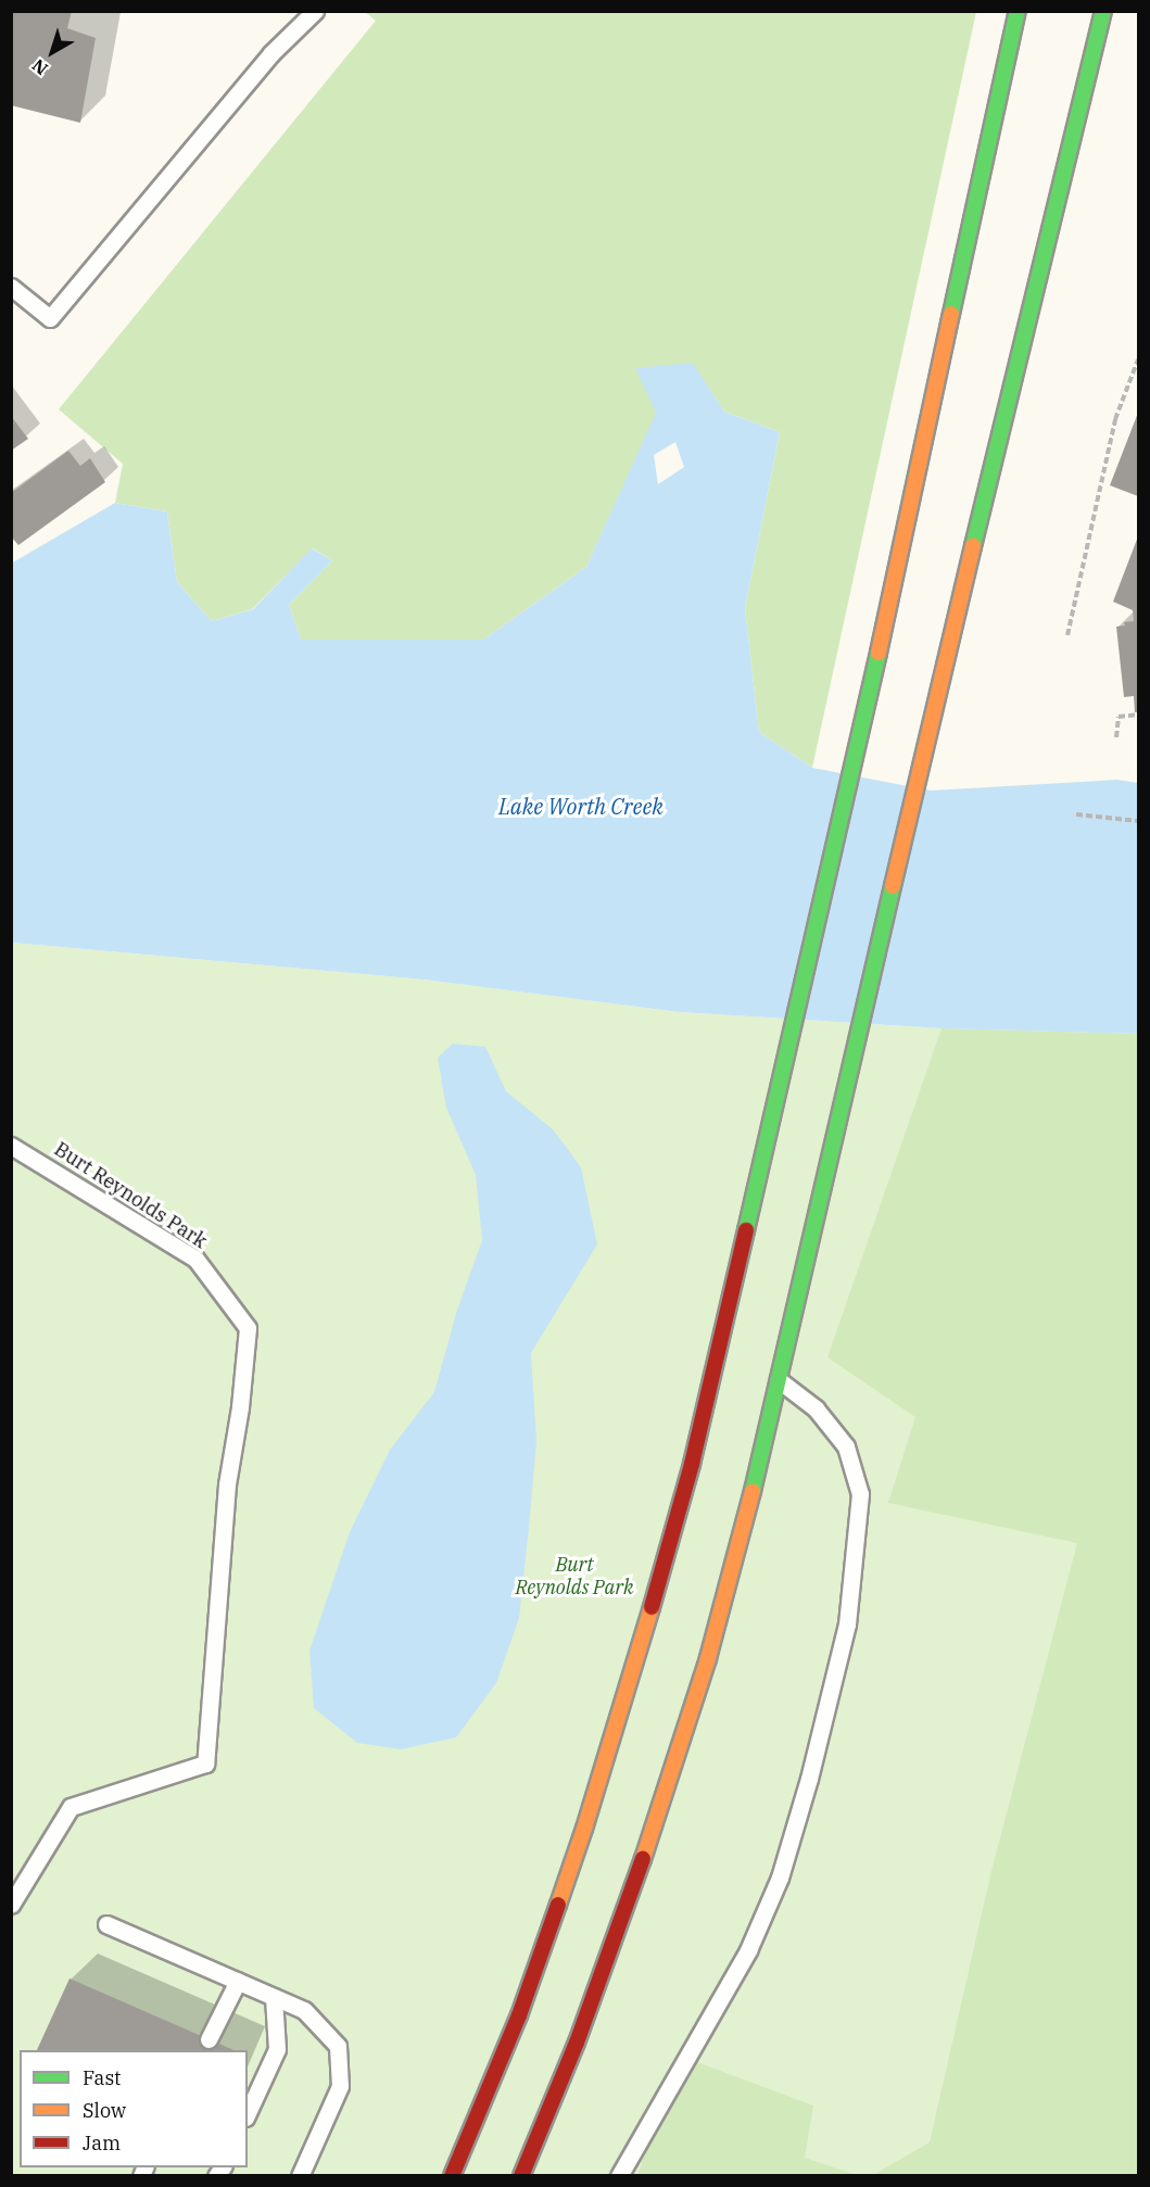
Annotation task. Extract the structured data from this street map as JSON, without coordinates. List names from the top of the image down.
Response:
{
  "streets": {
    "lane": ["Burt Reynolds Park"]
  },
  "water": ["Lake Worth Creek"],
  "parks": ["Burt Reynolds Park"],
  "legend": ["Fast", "Slow", "Jam"],
  "north": "bottom left"
}
